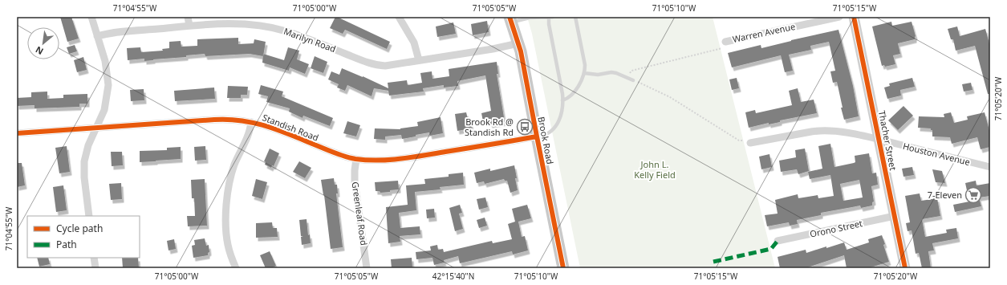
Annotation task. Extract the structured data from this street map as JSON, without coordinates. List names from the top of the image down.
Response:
{
  "streets": {
    "main road": ["Brook Road"],
    "street": [
      "Warren Avenue",
      "Marilyn Road",
      "Standish Road",
      "Thacher Street",
      "Houston Avenue",
      "Greenleaf Road",
      "Orono Street"
    ]
  },
  "crossings": [
    ["Marilyn Road", "Brook Road"],
    ["Standish Road", "Brook Road"],
    ["Standish Road", "Greenleaf Road"],
    ["Thacher Street", "Houston Avenue"],
    ["Thacher Street", "Orono Street"]
  ],
  "parks": ["John L. Kelly Field"],
  "places": {
    "bus stop": ["Brook Rd @ Standish Rd"],
    "supermarket": ["7-Eleven"]
  },
  "legend": ["Cycle path", "Path"],
  "north": "bottom left",
  "coordinates": [
    "71°04'55\"W",
    "71°05'00\"W",
    "71°05'05\"W",
    "71°05'10\"W",
    "71°05'15\"W",
    "71°05'20\"W",
    "42°15'40\"N"
  ]
}
